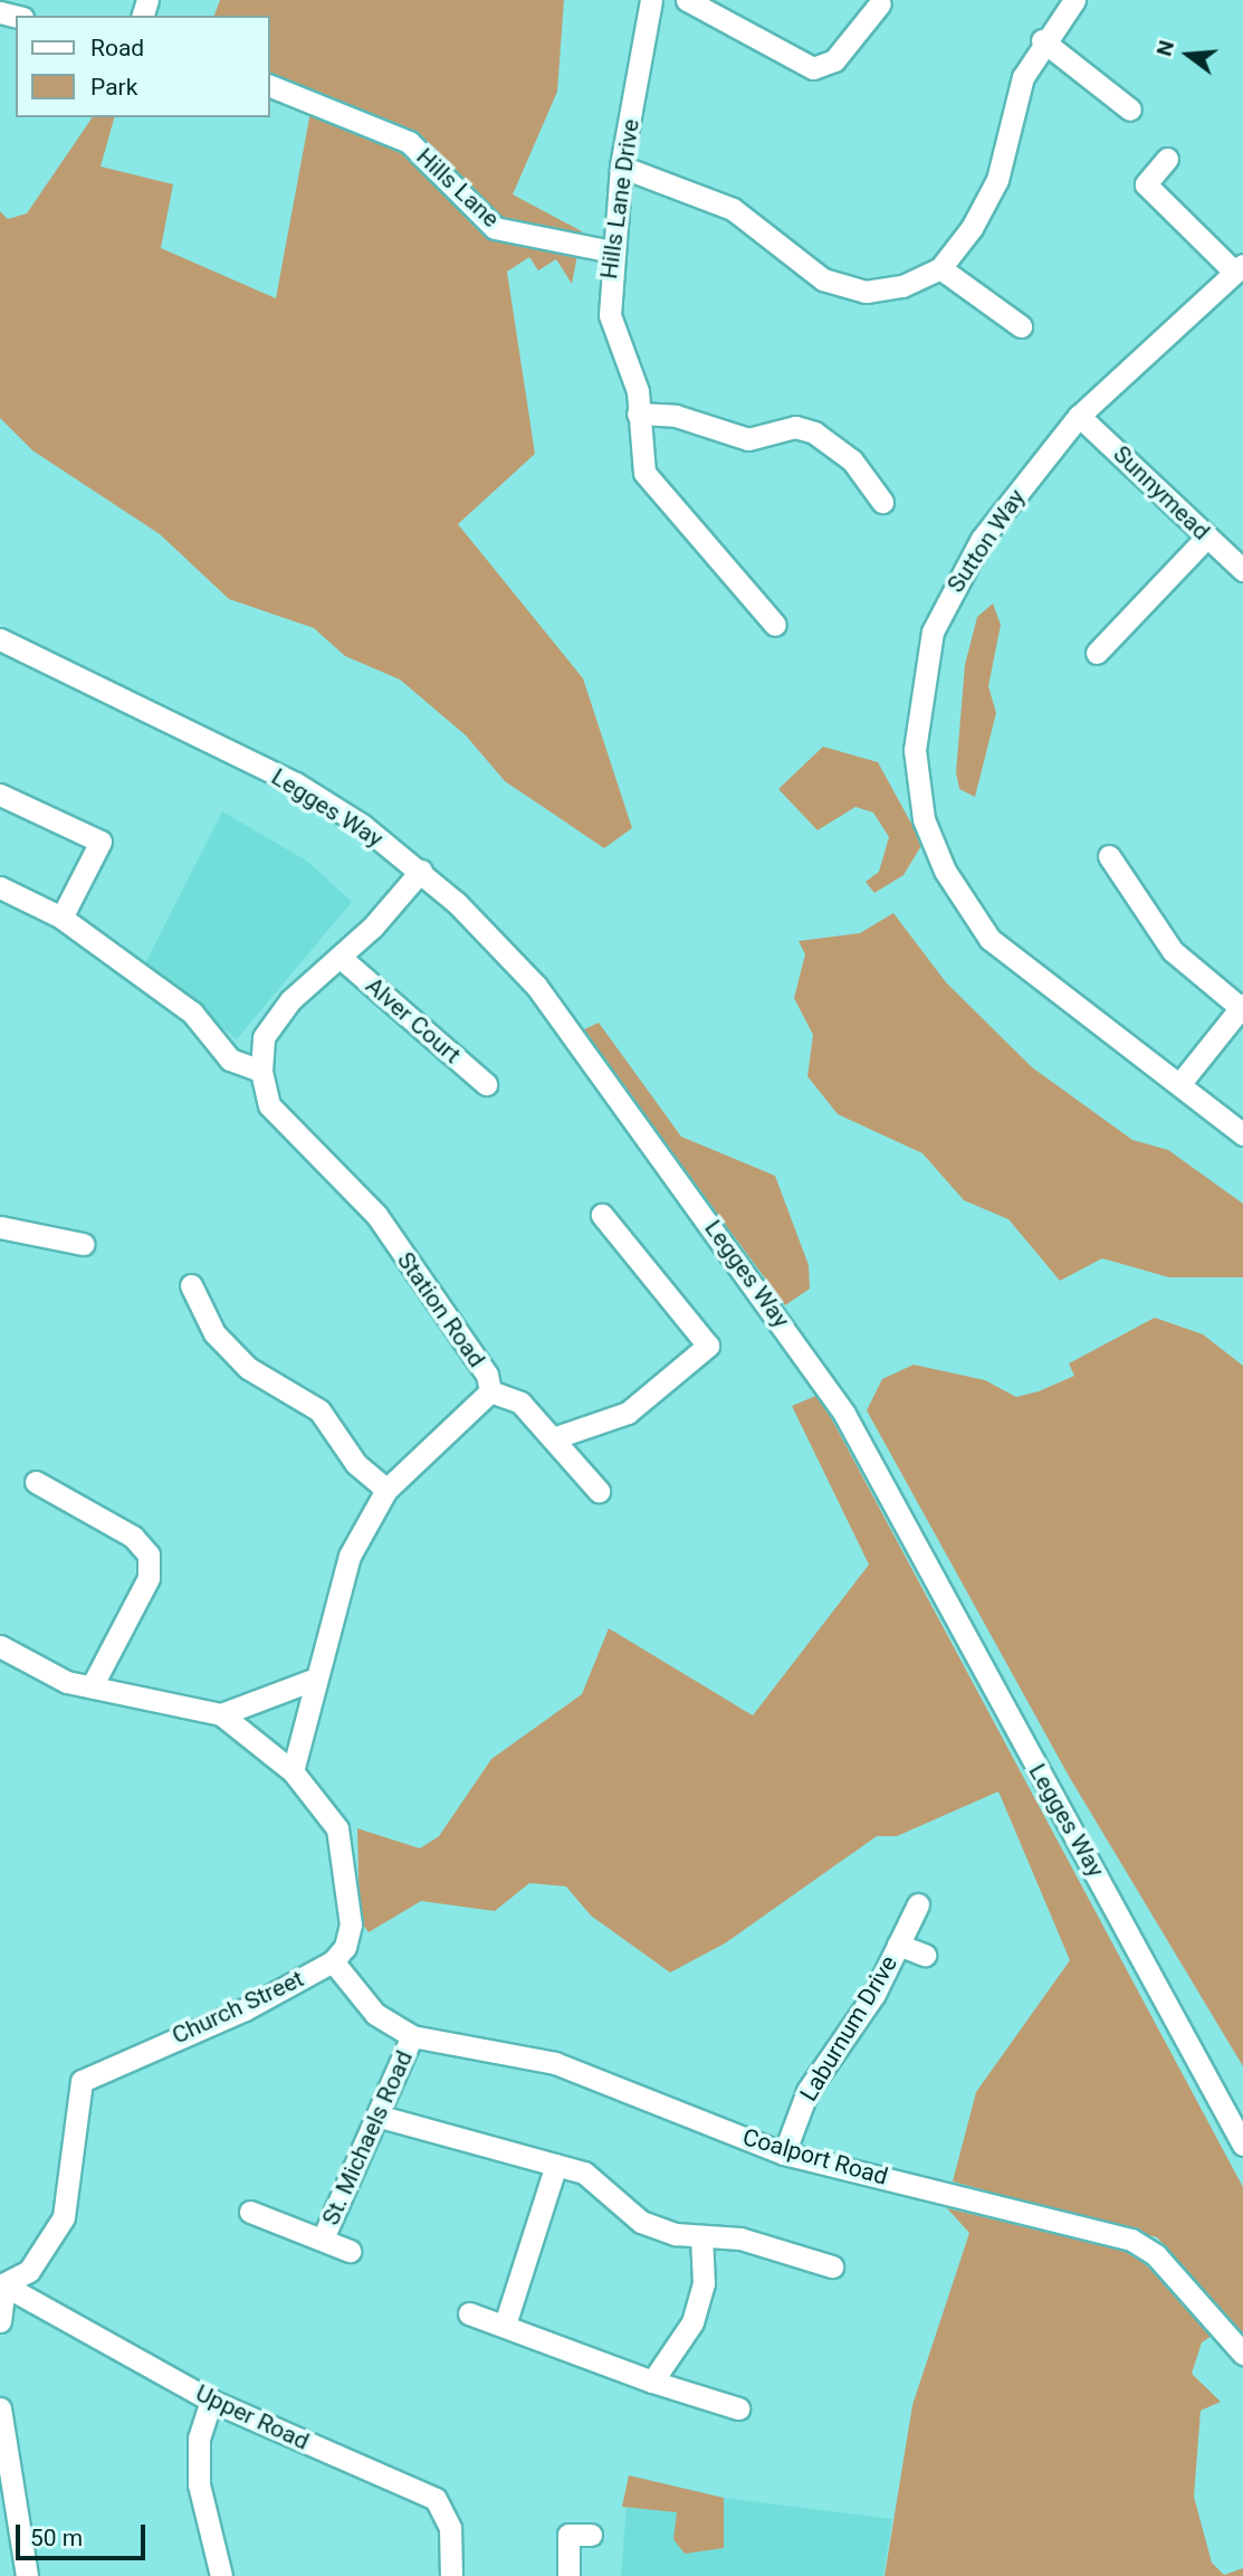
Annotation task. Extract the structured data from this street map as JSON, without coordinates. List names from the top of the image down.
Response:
{
  "streets": {
    "street": [
      "Hills Lane",
      "Hills Lane Drive",
      "Sunnymead",
      "Sutton Way",
      "Legges Way",
      "Alver Court",
      "Station Road",
      "Church Street",
      "Laburnum Drive",
      "St. Michaels Road",
      "Coalport Road",
      "Upper Road"
    ]
  },
  "crossings": [
    ["Hills Lane", "Hills Lane Drive"],
    ["Sunnymead", "Sutton Way"],
    ["Legges Way", "Station Road"],
    ["Alver Court", "Station Road"],
    ["Station Road", "Church Street"],
    ["Church Street", "Coalport Road"],
    ["Church Street", "Upper Road"],
    ["Laburnum Drive", "Coalport Road"],
    ["St. Michaels Road", "Coalport Road"]
  ],
  "legend": ["Road", "Park"],
  "scale_bar": "50 m",
  "north": "left"
}
